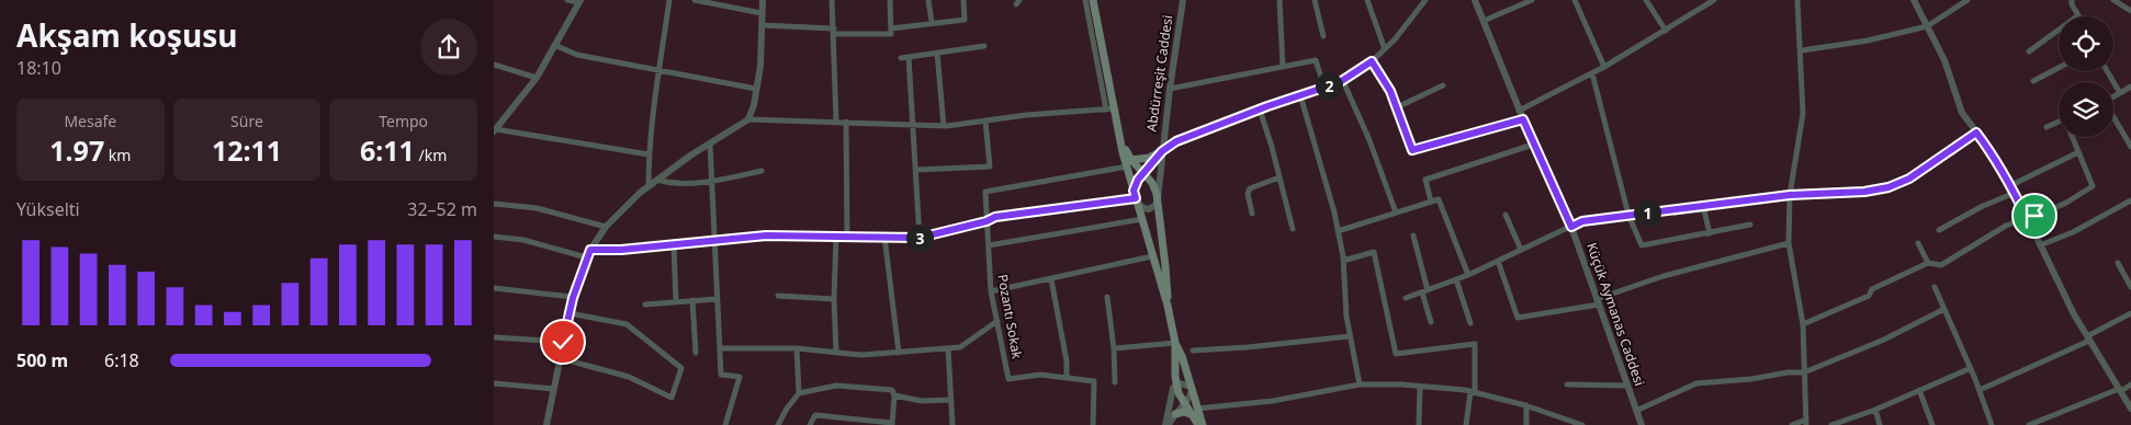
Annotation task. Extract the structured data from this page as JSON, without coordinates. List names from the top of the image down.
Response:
{
  "streets": {
    "main road": ["Abdürreşit Caddesi"],
    "street": ["Küçük Aymanas Caddesi", "Pozantı Sokak"]
  },
  "page": {
    "heading": ["Akşam koşusu", "18:10"],
    "pins": ["2", "1", "3"],
    "stats": [
      ["Mesafe", "1.97 km"],
      ["Süre", "12:11"],
      ["Tempo", "6:11 /km"]
    ],
    "chart": ["Yükselti", "32–52 m"],
    "list": [
      {
        "name": "500 m",
        "note": "6:18"
      }
    ]
  }
}
